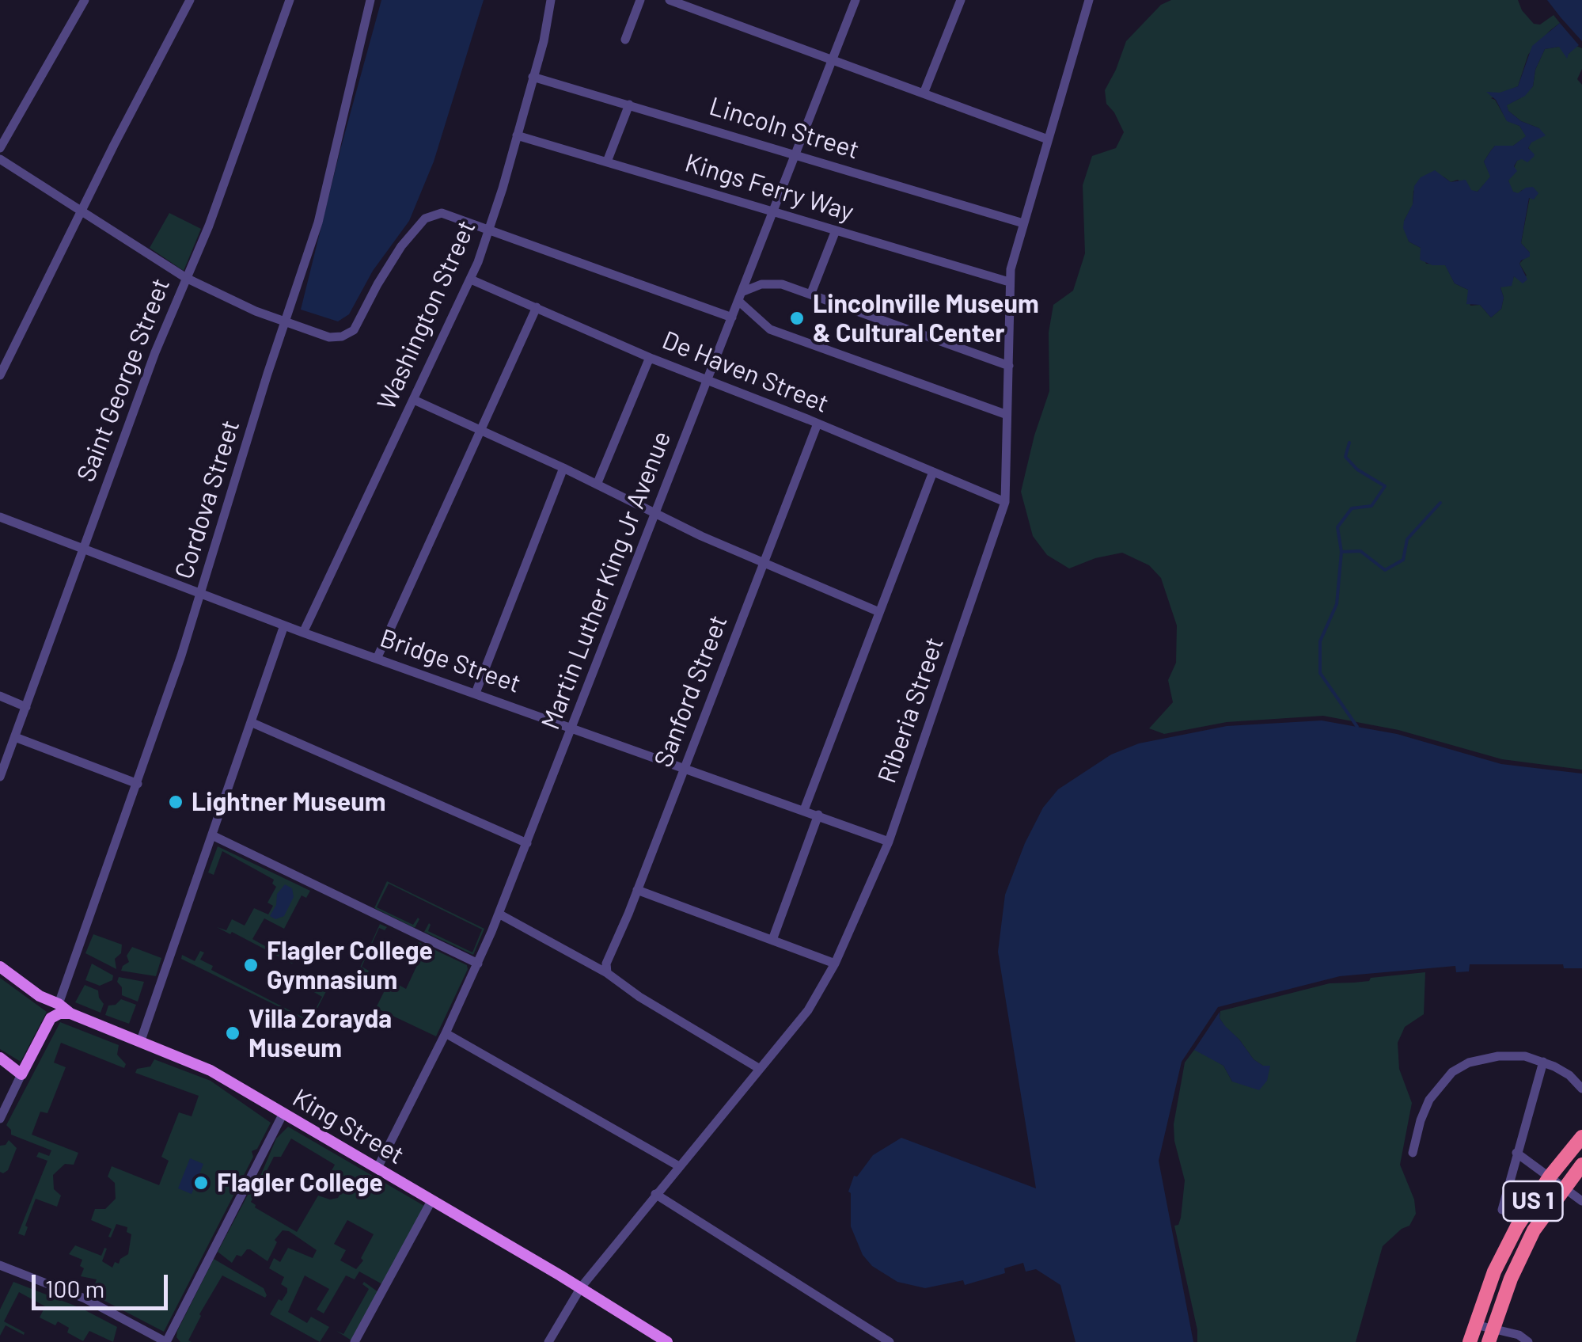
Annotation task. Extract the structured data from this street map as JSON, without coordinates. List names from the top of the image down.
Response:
{
  "streets": {
    "highway": ["US 1"],
    "main road": ["King Street"],
    "street": [
      "Lincoln Street",
      "Kings Ferry Way",
      "Washington Street",
      "De Haven Street",
      "Saint George Street",
      "Cordova Street",
      "Martin Luther King Jr Avenue",
      "Bridge Street",
      "Sanford Street",
      "Riberia Street"
    ]
  },
  "crossings": [
    ["Lincoln Street", "Washington Street"],
    ["Lincoln Street", "Martin Luther King Jr Avenue"],
    ["Lincoln Street", "Riberia Street"],
    ["Kings Ferry Way", "Washington Street"],
    ["Kings Ferry Way", "Martin Luther King Jr Avenue"],
    ["Kings Ferry Way", "Riberia Street"],
    ["Washington Street", "De Haven Street"],
    ["Washington Street", "Bridge Street"],
    ["De Haven Street", "Martin Luther King Jr Avenue"],
    ["De Haven Street", "Sanford Street"],
    ["De Haven Street", "Riberia Street"],
    ["Saint George Street", "Bridge Street"],
    ["Cordova Street", "Bridge Street"],
    ["Cordova Street", "King Street"],
    ["Martin Luther King Jr Avenue", "Bridge Street"],
    ["Martin Luther King Jr Avenue", "King Street"],
    ["Bridge Street", "Sanford Street"],
    ["Bridge Street", "Riberia Street"],
    ["Riberia Street", "King Street"]
  ],
  "places": [
    "Lincolnville Museum & Cultural Center",
    "Lightner Museum",
    "Flagler College Gymnasium",
    "Villa Zorayda Museum",
    "Flagler College"
  ],
  "scale_bar": "100 m"
}
